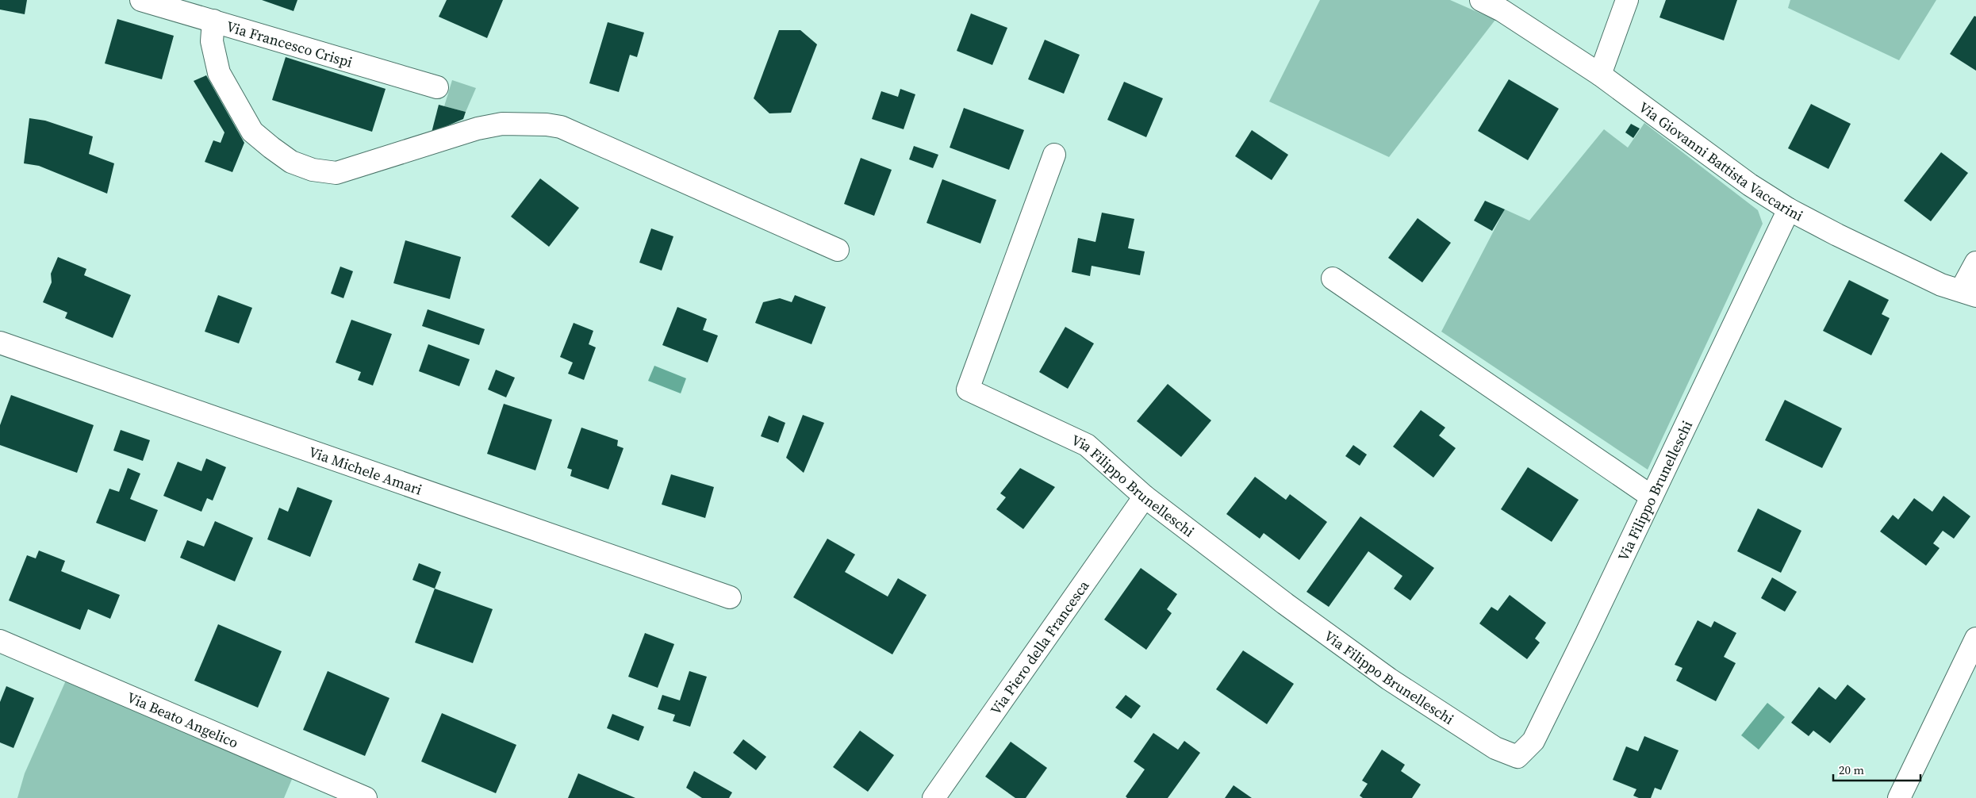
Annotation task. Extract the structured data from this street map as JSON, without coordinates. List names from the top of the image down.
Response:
{
  "streets": {
    "street": [
      "Via Francesco Crispi",
      "Via Giovanni Battista Vaccarini",
      "Via Michele Amari",
      "Via Filippo Brunelleschi",
      "Via Piero della Francesca",
      "Via Beato Angelico"
    ]
  },
  "crossings": [
    ["Via Giovanni Battista Vaccarini", "Via Filippo Brunelleschi"],
    ["Via Filippo Brunelleschi", "Via Piero della Francesca"]
  ],
  "scale_bar": "20 m"
}
